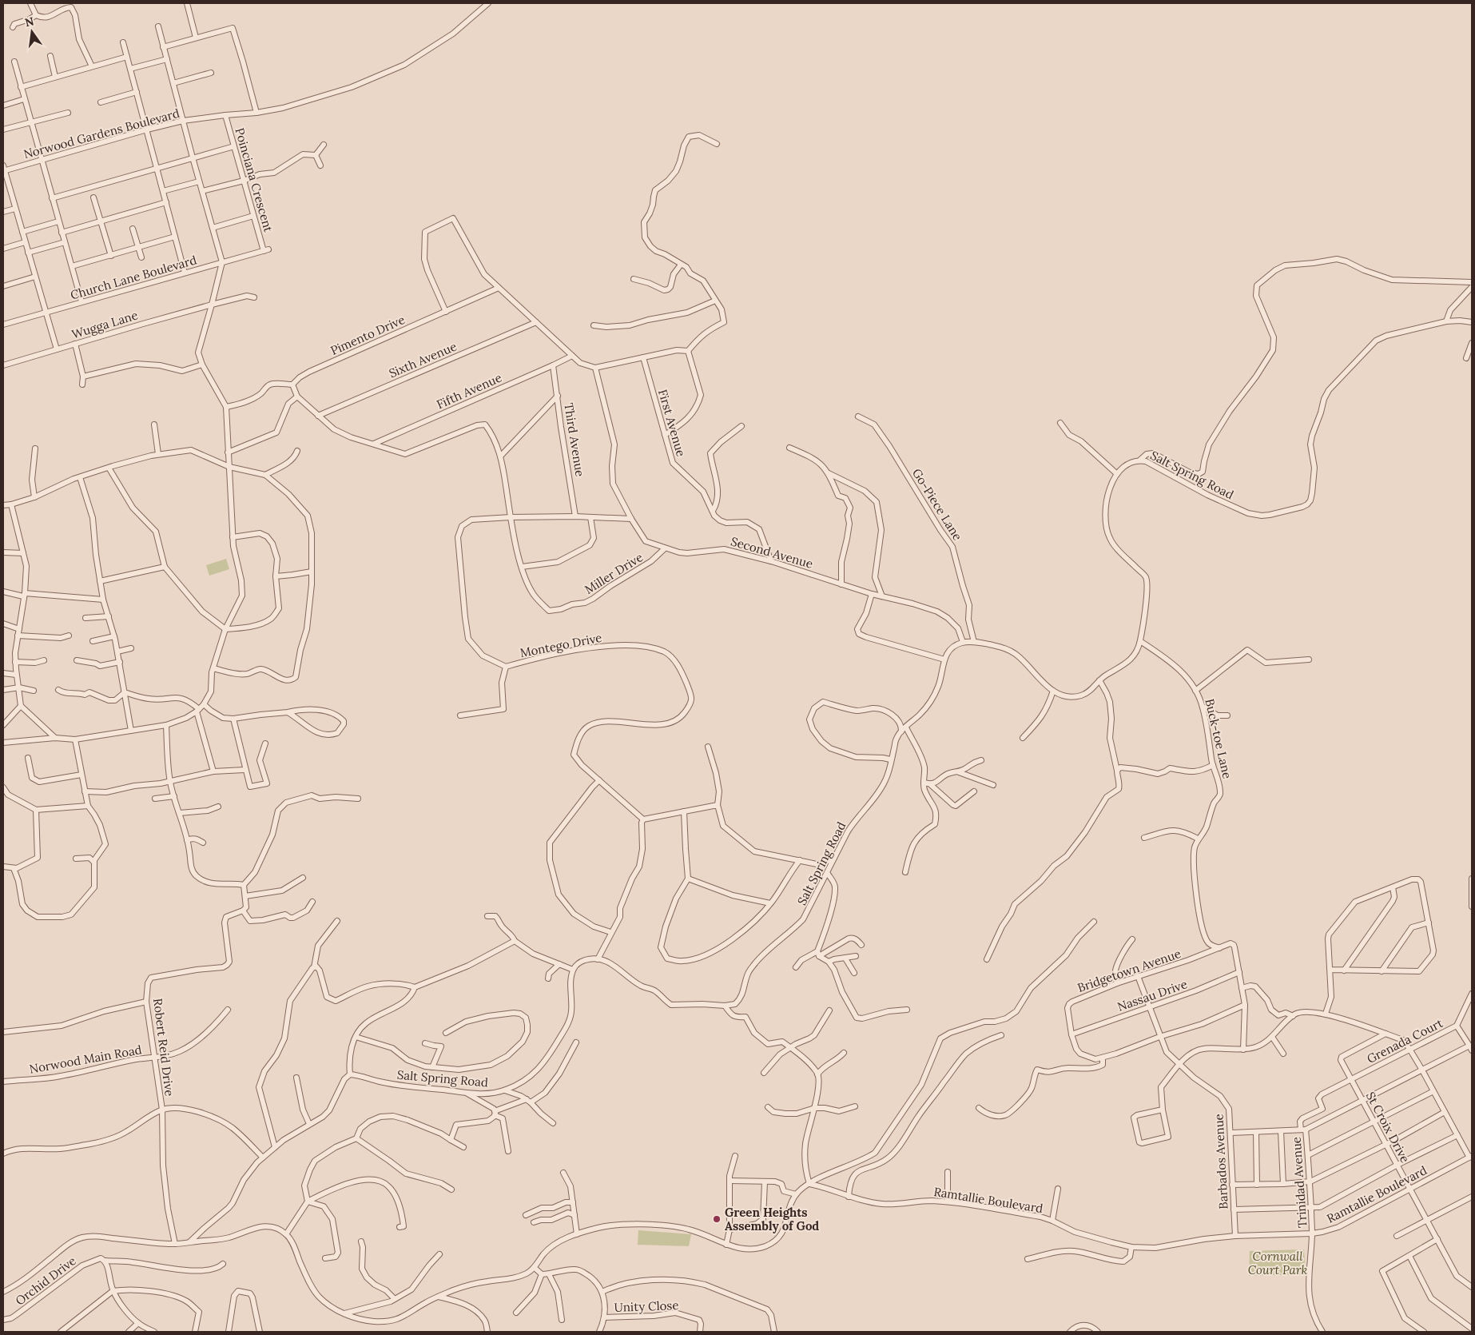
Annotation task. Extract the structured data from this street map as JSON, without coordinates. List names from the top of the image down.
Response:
{
  "streets": {
    "street": [
      "Norwood Gardens Boulevard",
      "Poinciana Crescent",
      "Church Lane Boulevard",
      "Wugga Lane",
      "Pimento Drive",
      "Sixth Avenue",
      "Fifth Avenue",
      "First Avenue",
      "Third Avenue",
      "Salt Spring Road",
      "Go-Piece Lane",
      "Second Avenue",
      "Miller Drive",
      "Montego Drive",
      "Buck-toe Lane",
      "Bridgetown Avenue",
      "Nassau Drive",
      "Grenada Court",
      "Robert Reid Drive",
      "Norwood Main Road",
      "St Croix Drive",
      "Barbados Avenue",
      "Trinidad Avenue",
      "Ramtallie Boulevard",
      "Orchid Drive",
      "Unity Close"
    ]
  },
  "crossings": [
    ["Norwood Gardens Boulevard", "Poinciana Crescent"],
    ["Poinciana Crescent", "Church Lane Boulevard"],
    ["Fifth Avenue", "Third Avenue"],
    ["First Avenue", "Second Avenue"],
    ["Third Avenue", "Montego Drive"],
    ["Salt Spring Road", "Second Avenue"],
    ["Second Avenue", "Miller Drive"],
    ["Second Avenue", "Montego Drive"],
    ["Buck-toe Lane", "Bridgetown Avenue"],
    ["Bridgetown Avenue", "Nassau Drive"],
    ["Bridgetown Avenue", "Barbados Avenue"],
    ["Nassau Drive", "Barbados Avenue"],
    ["Grenada Court", "St Croix Drive"],
    ["Grenada Court", "Trinidad Avenue"],
    ["Robert Reid Drive", "Norwood Main Road"],
    ["St Croix Drive", "Ramtallie Boulevard"],
    ["Barbados Avenue", "Ramtallie Boulevard"],
    ["Trinidad Avenue", "Ramtallie Boulevard"]
  ],
  "parks": ["Cornwall Court Park"],
  "places": ["Green Heights Assembly of God"],
  "north": "top"
}
